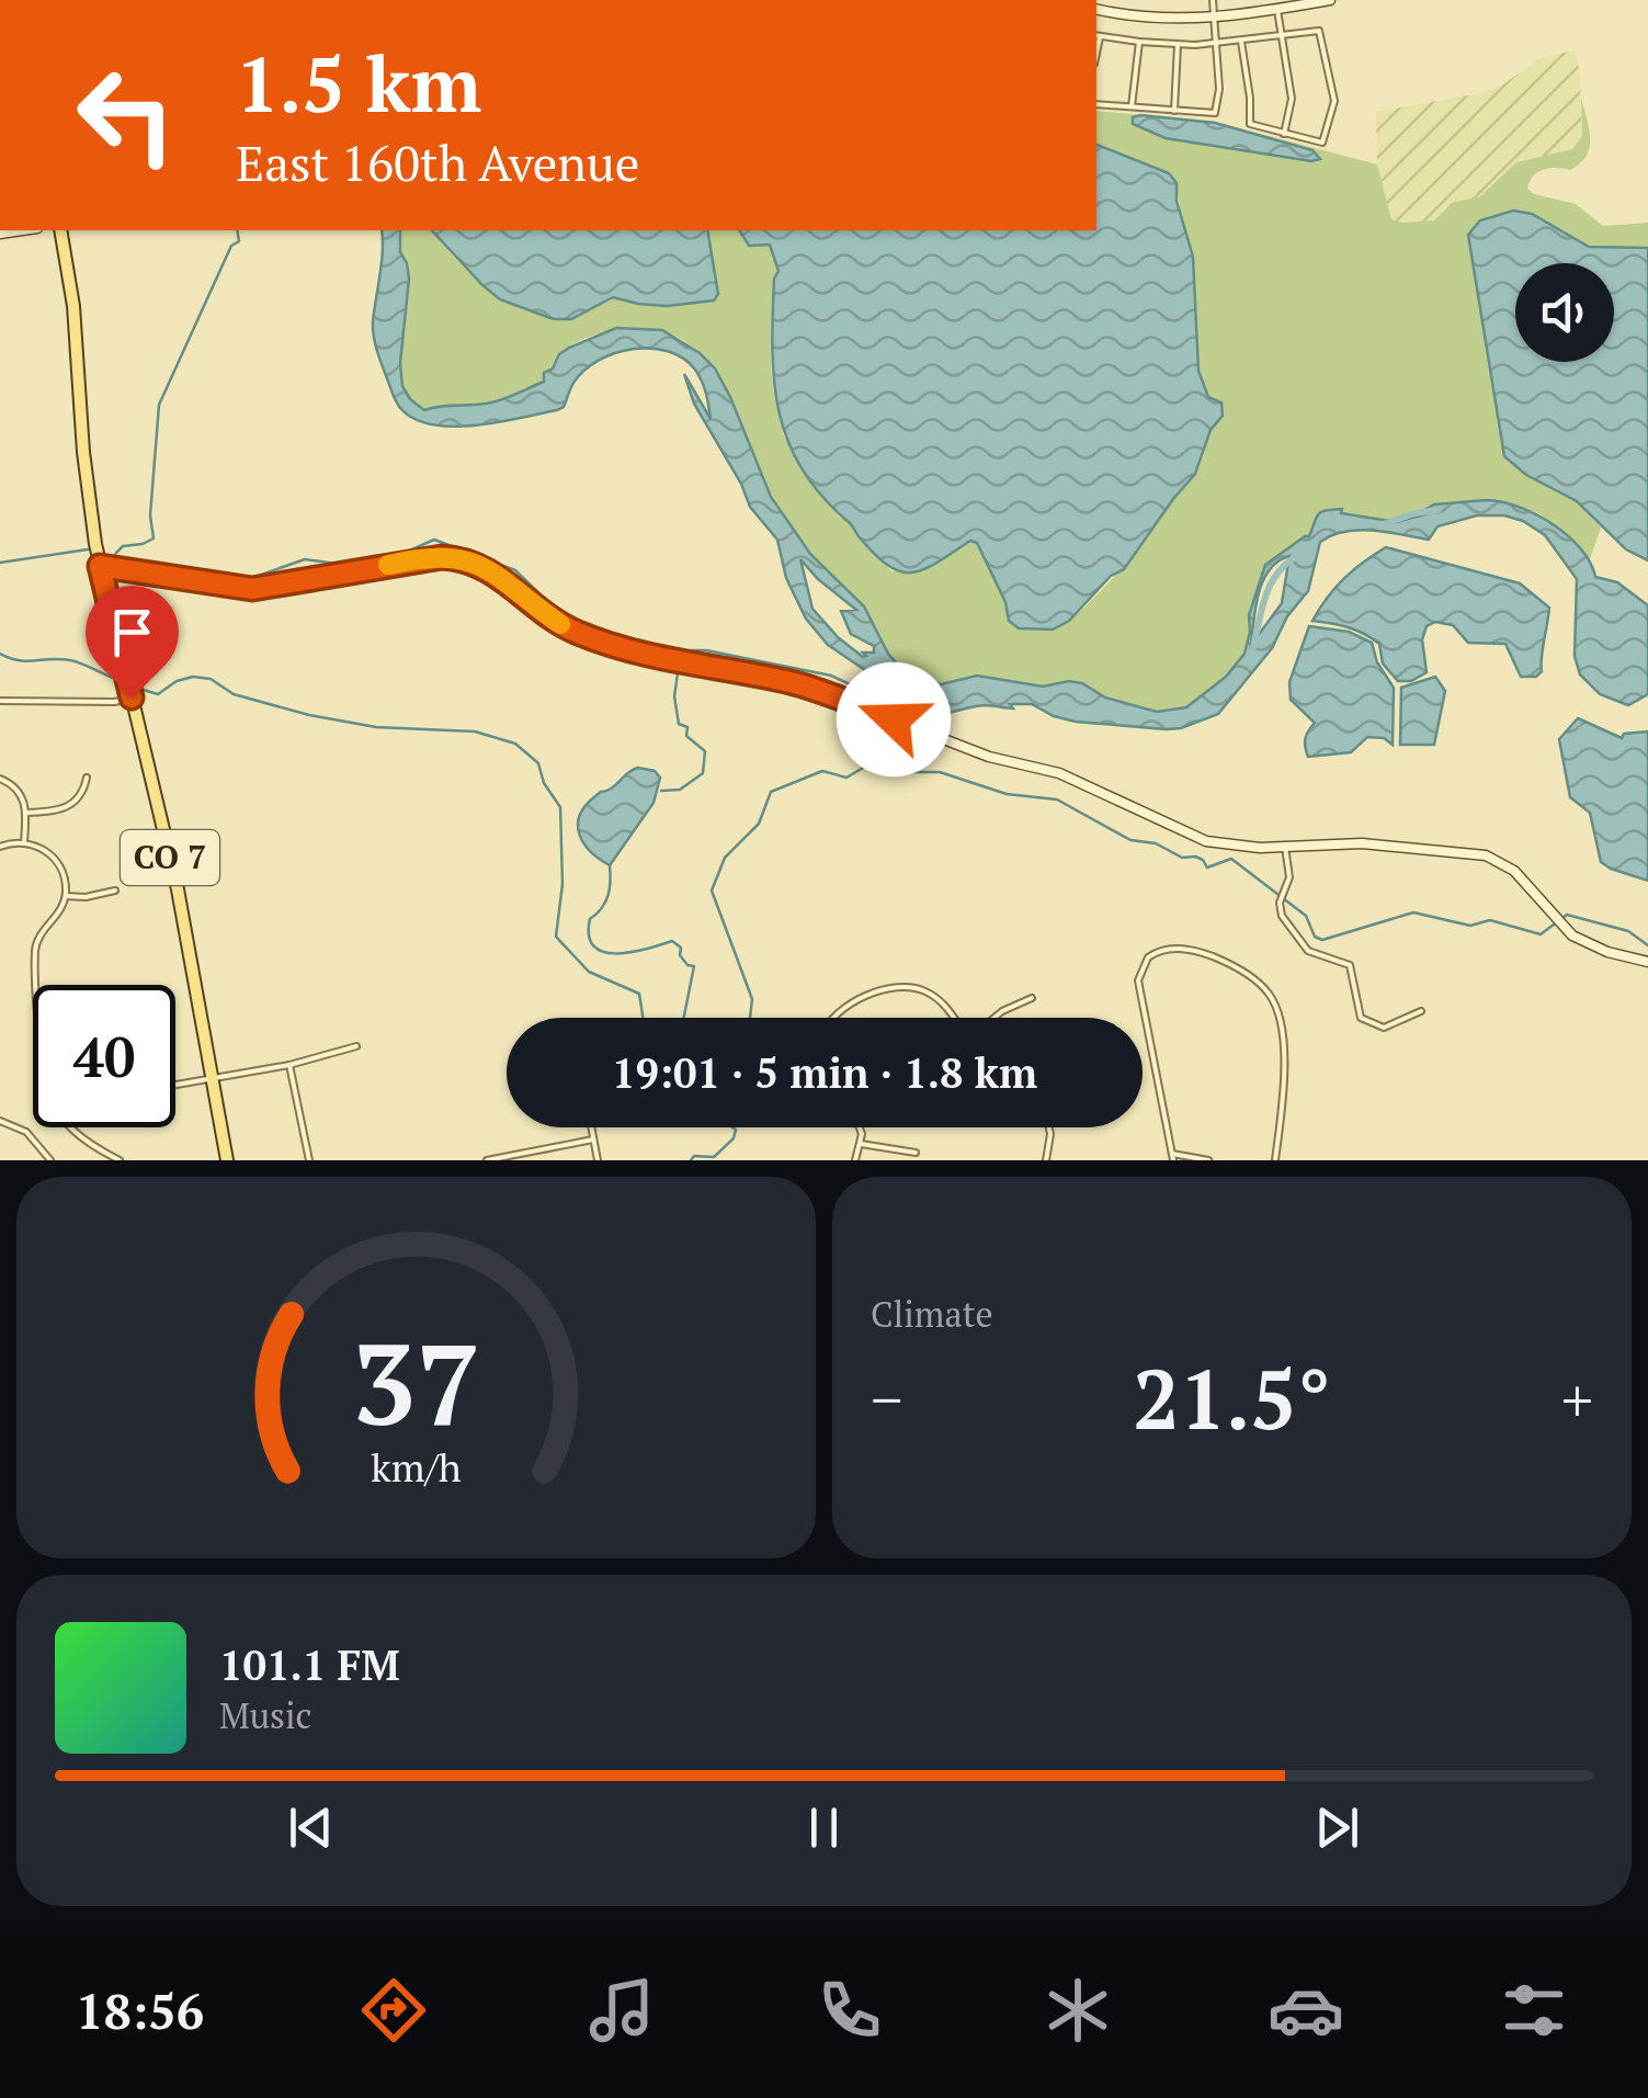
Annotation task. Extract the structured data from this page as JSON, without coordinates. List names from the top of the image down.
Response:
{
  "streets": {
    "main road": ["CO 7"]
  },
  "page": {
    "turn": ["1.5 km", "East 160th Avenue"],
    "limit": "40",
    "trip": "19:01 · 5 min · 1.8 km",
    "tile": "Climate",
    "heat": ["−", "21.5°", "+"],
    "song": ["101.1 FM", "Music"],
    "tabs": "18:56",
    "gauge": ["37", "km/h"]
  }
}
